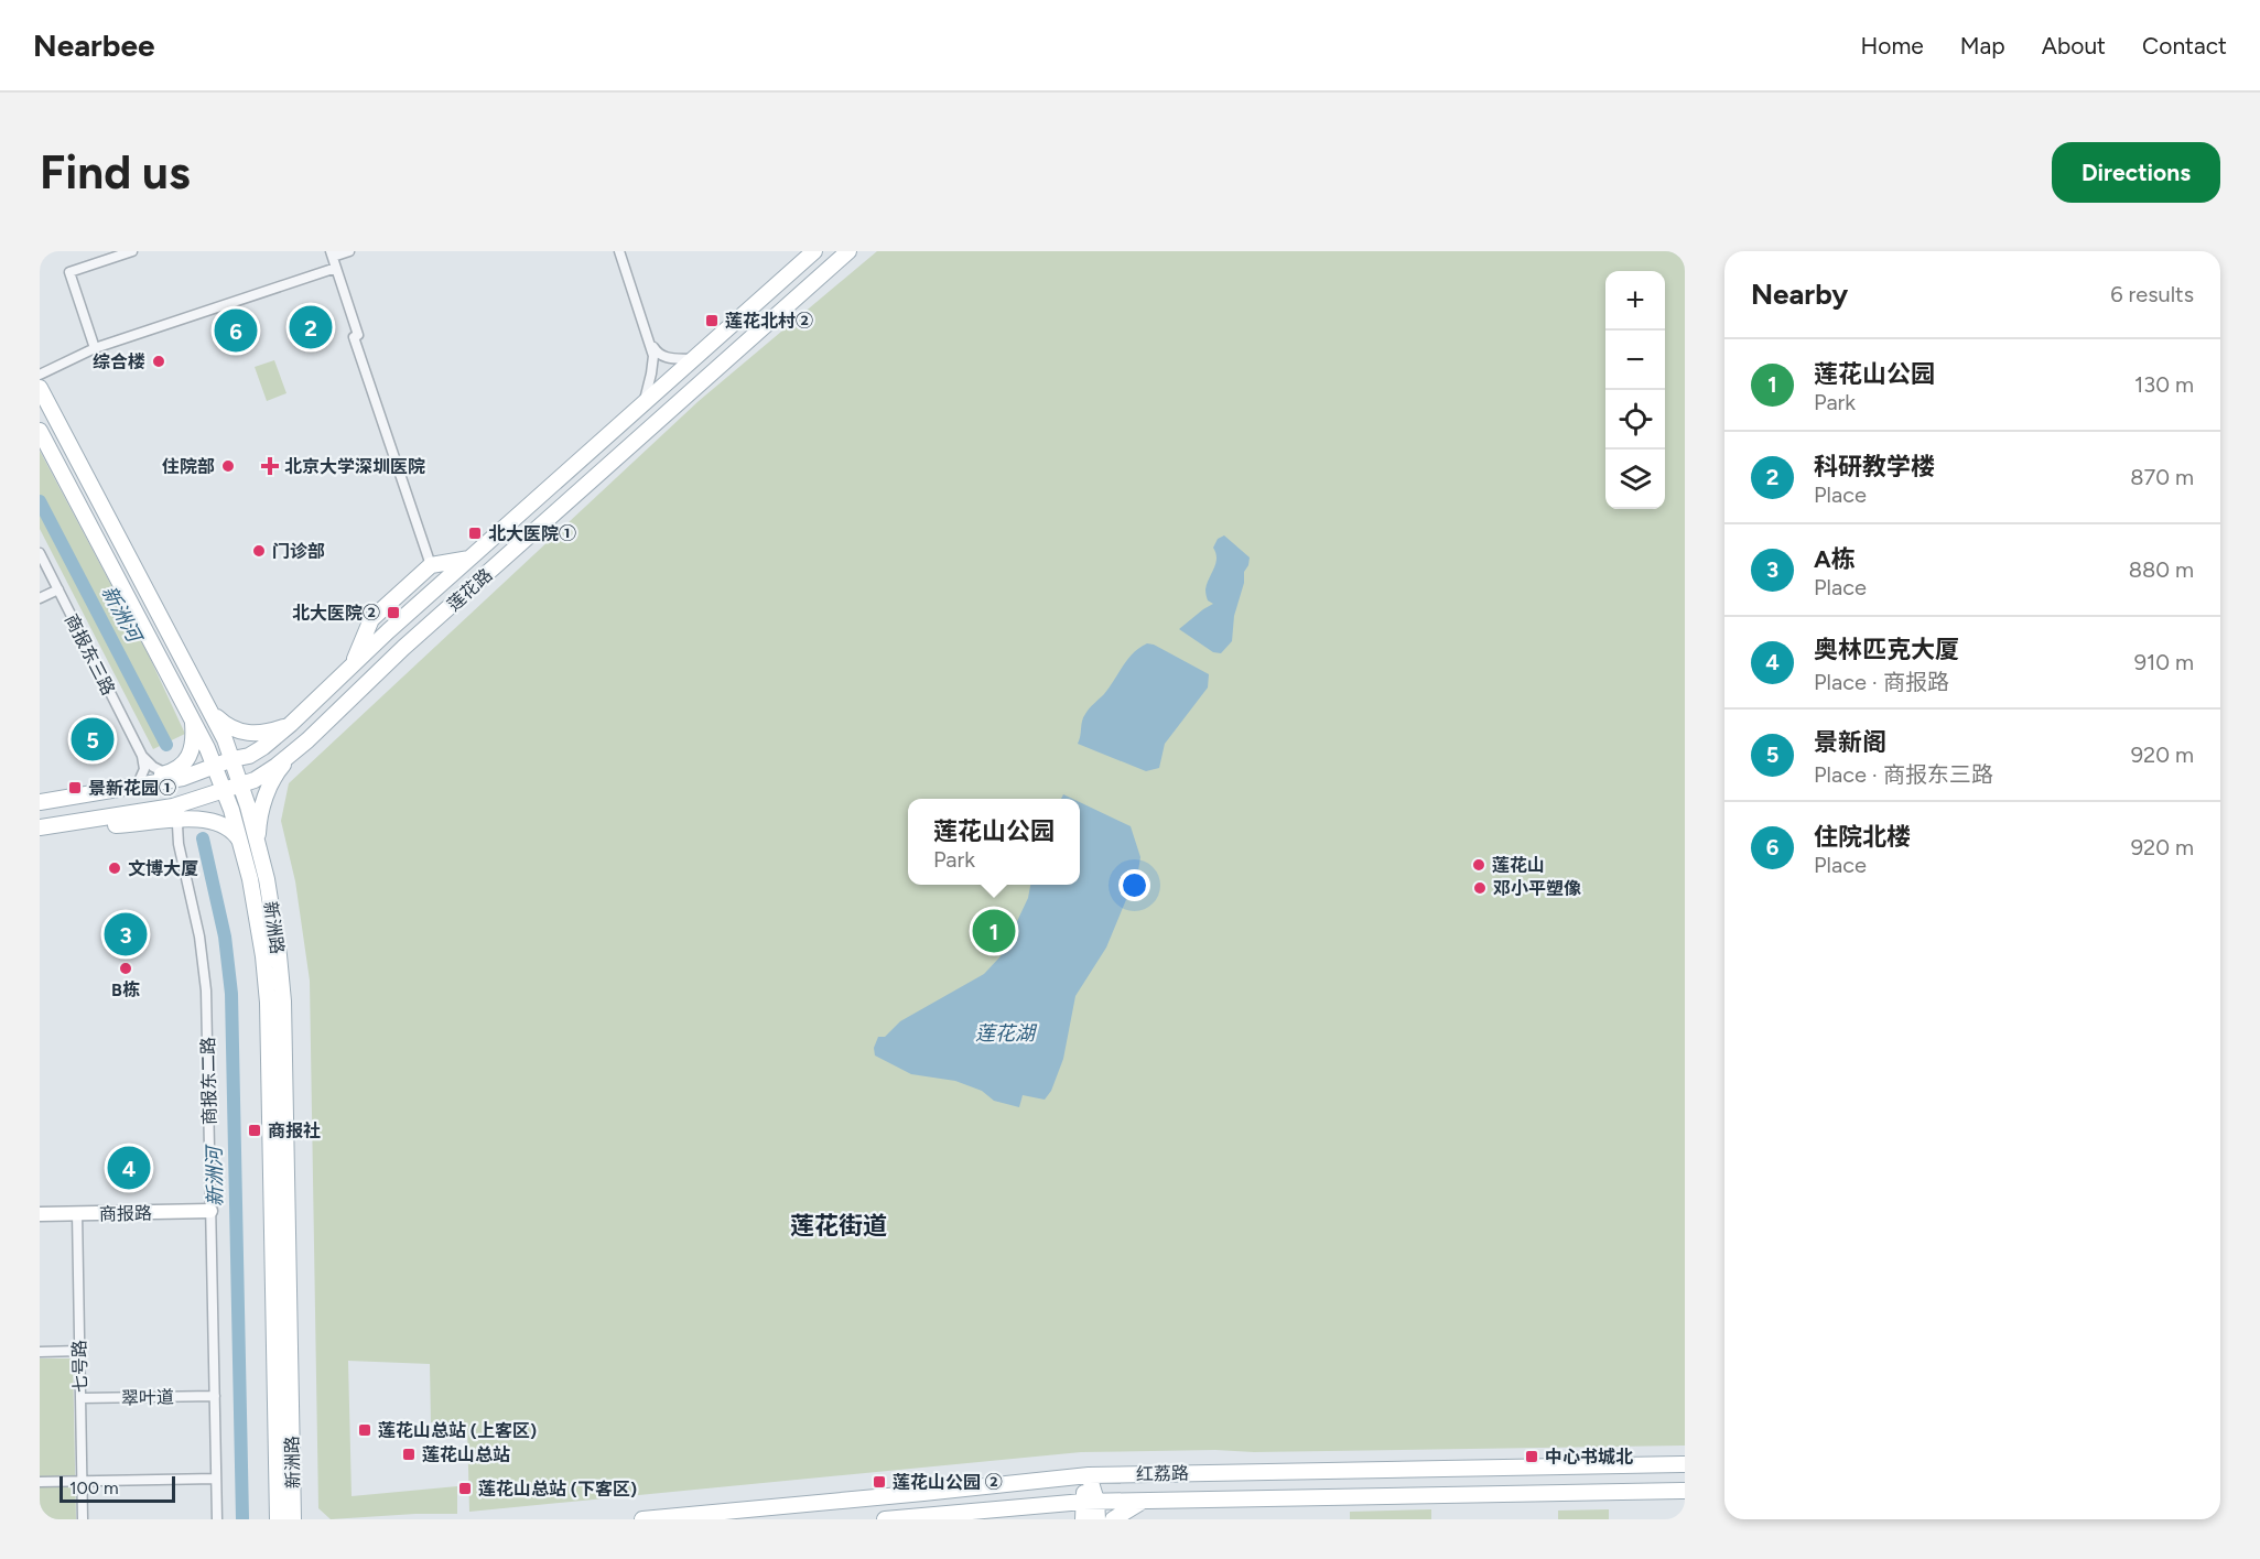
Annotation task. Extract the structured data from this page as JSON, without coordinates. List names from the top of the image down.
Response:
{
  "streets": {
    "main road": ["莲花路", "新洲路", "红荔路"],
    "street": [
      "商报东三路",
      "商报东二路",
      "商报路",
      "七号路",
      "翠叶道"
    ]
  },
  "crossings": [
    ["莲花路", "新洲路"],
    ["商报东二路", "商报路"],
    ["商报东二路", "翠叶道"],
    ["商报路", "七号路"],
    ["七号路", "翠叶道"]
  ],
  "districts": ["莲花街道"],
  "water": ["新洲河", "莲花湖"],
  "places": {
    "transit": [
      "莲花北村②",
      "北大医院①",
      "北大医院②",
      "景新花园①",
      "商报社",
      "莲花山总站 (上客区)",
      "莲花山总站",
      "中心书城北",
      "莲花山公园 ②",
      "莲花山总站 (下客区)"
    ],
    "other": [
      "综合楼",
      "住院部",
      "门诊部",
      "莲花山",
      "文博大厦",
      "邓小平塑像",
      "B栋"
    ],
    "health": ["北京大学深圳医院"]
  },
  "scale_bar": "100 m",
  "page": {
    "header": "Nearbee",
    "nav": [
      "Home",
      "Map",
      "About",
      "Contact"
    ],
    "buttons": "Directions",
    "title": "Find us",
    "heading": ["Nearby", "6 results"],
    "map_buttons": ["+", "−"],
    "pins": [
      "2",
      "6",
      "5",
      "1",
      "3",
      "4"
    ],
    "list": [
      {
        "mark": "1",
        "name": "莲花山公园",
        "note": "Park",
        "value": "130 m"
      },
      {
        "mark": "2",
        "name": "科研教学楼",
        "note": "Place",
        "value": "870 m"
      },
      {
        "mark": "3",
        "name": "A栋",
        "note": "Place",
        "value": "880 m"
      },
      {
        "mark": "4",
        "name": "奥林匹克大厦",
        "note": "Place · 商报路",
        "value": "910 m"
      },
      {
        "mark": "5",
        "name": "景新阁",
        "note": "Place · 商报东三路",
        "value": "920 m"
      },
      {
        "mark": "6",
        "name": "住院北楼",
        "note": "Place",
        "value": "920 m"
      }
    ],
    "popup": ["莲花山公园", "Park"],
    "scale": "100 m"
  }
}
